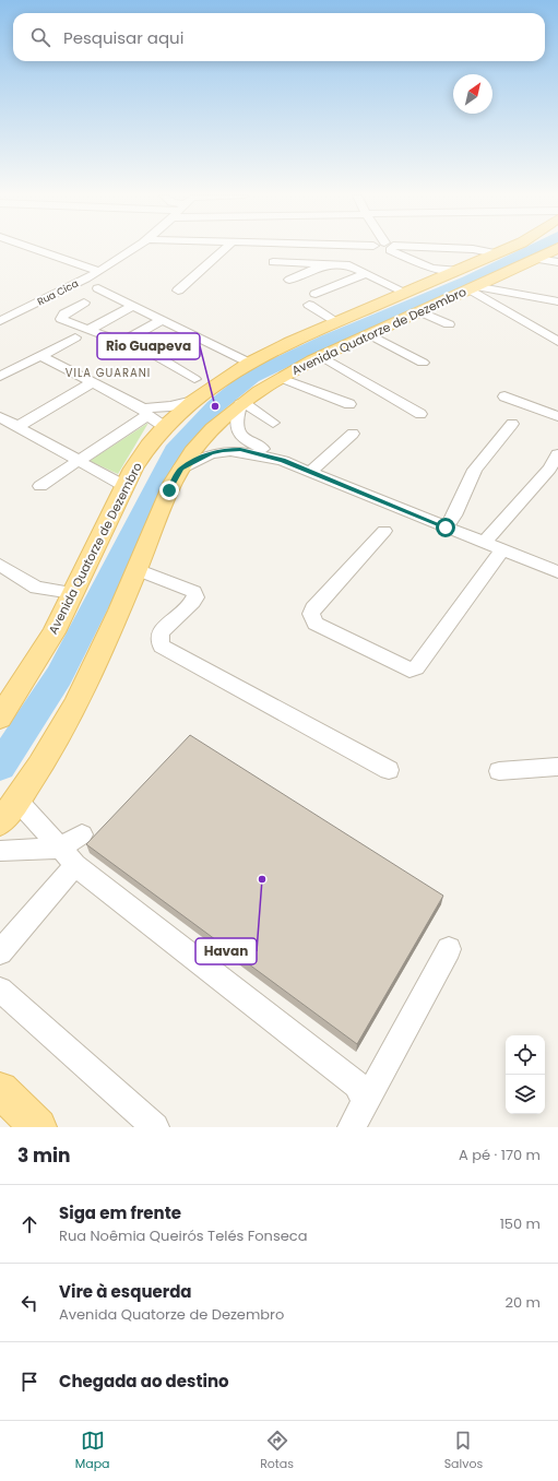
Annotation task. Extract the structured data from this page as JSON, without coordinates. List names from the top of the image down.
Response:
{
  "streets": {
    "main road": ["Avenida Quatorze de Dezembro"],
    "street": ["Rua Cica"]
  },
  "districts": ["VILA GUARANI"],
  "places": ["Rio Guapeva", "Havan"],
  "north": "top right",
  "page": {
    "search": "Pesquisar aqui",
    "heading": ["3 min", "A pé · 170 m"],
    "list": [
      ["Siga em frente", "Rua Noêmia Queirós Telés Fonseca", "150 m"],
      ["Vire à esquerda", "Avenida Quatorze de Dezembro", "20 m"],
      "Chegada ao destino"
    ],
    "nav": ["Mapa", "Rotas", "Salvos"]
  }
}
